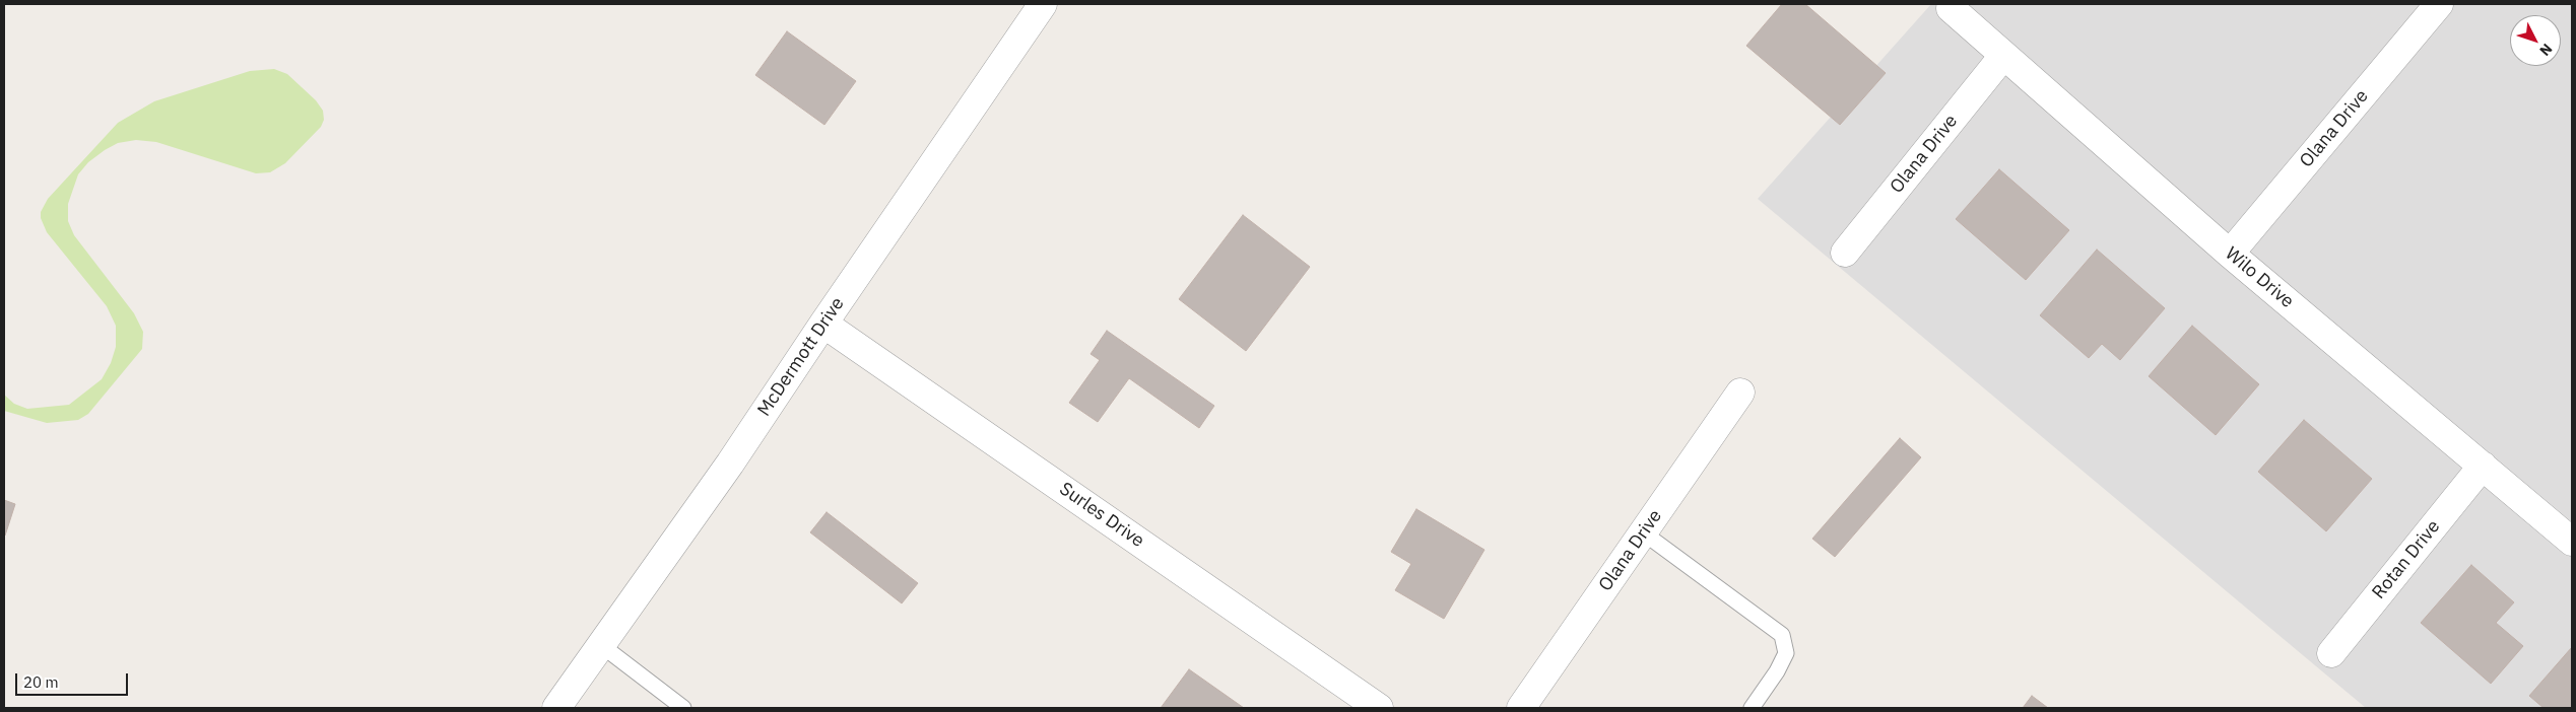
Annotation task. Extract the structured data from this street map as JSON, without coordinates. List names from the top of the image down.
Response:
{
  "streets": {
    "street": [
      "Olana Drive",
      "Wilo Drive",
      "McDermott Drive",
      "Surles Drive",
      "Rotan Drive"
    ]
  },
  "crossings": [
    ["Olana Drive", "Wilo Drive"],
    ["Wilo Drive", "Rotan Drive"],
    ["McDermott Drive", "Surles Drive"]
  ],
  "scale_bar": "20 m",
  "north": "bottom right"
}
